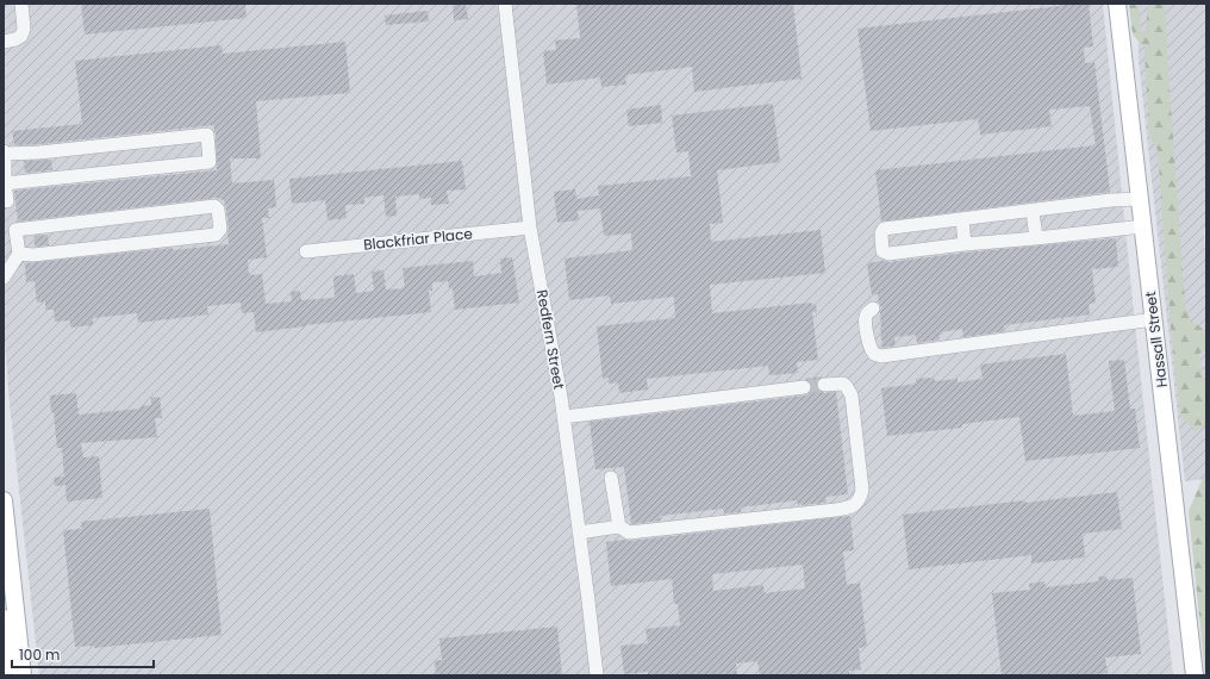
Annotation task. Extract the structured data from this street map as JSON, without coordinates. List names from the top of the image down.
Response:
{
  "streets": {
    "main road": ["Hassall Street"],
    "street": ["Blackfriar Place", "Redfern Street"]
  },
  "crossings": [
    ["Blackfriar Place", "Redfern Street"]
  ],
  "scale_bar": "100 m"
}
